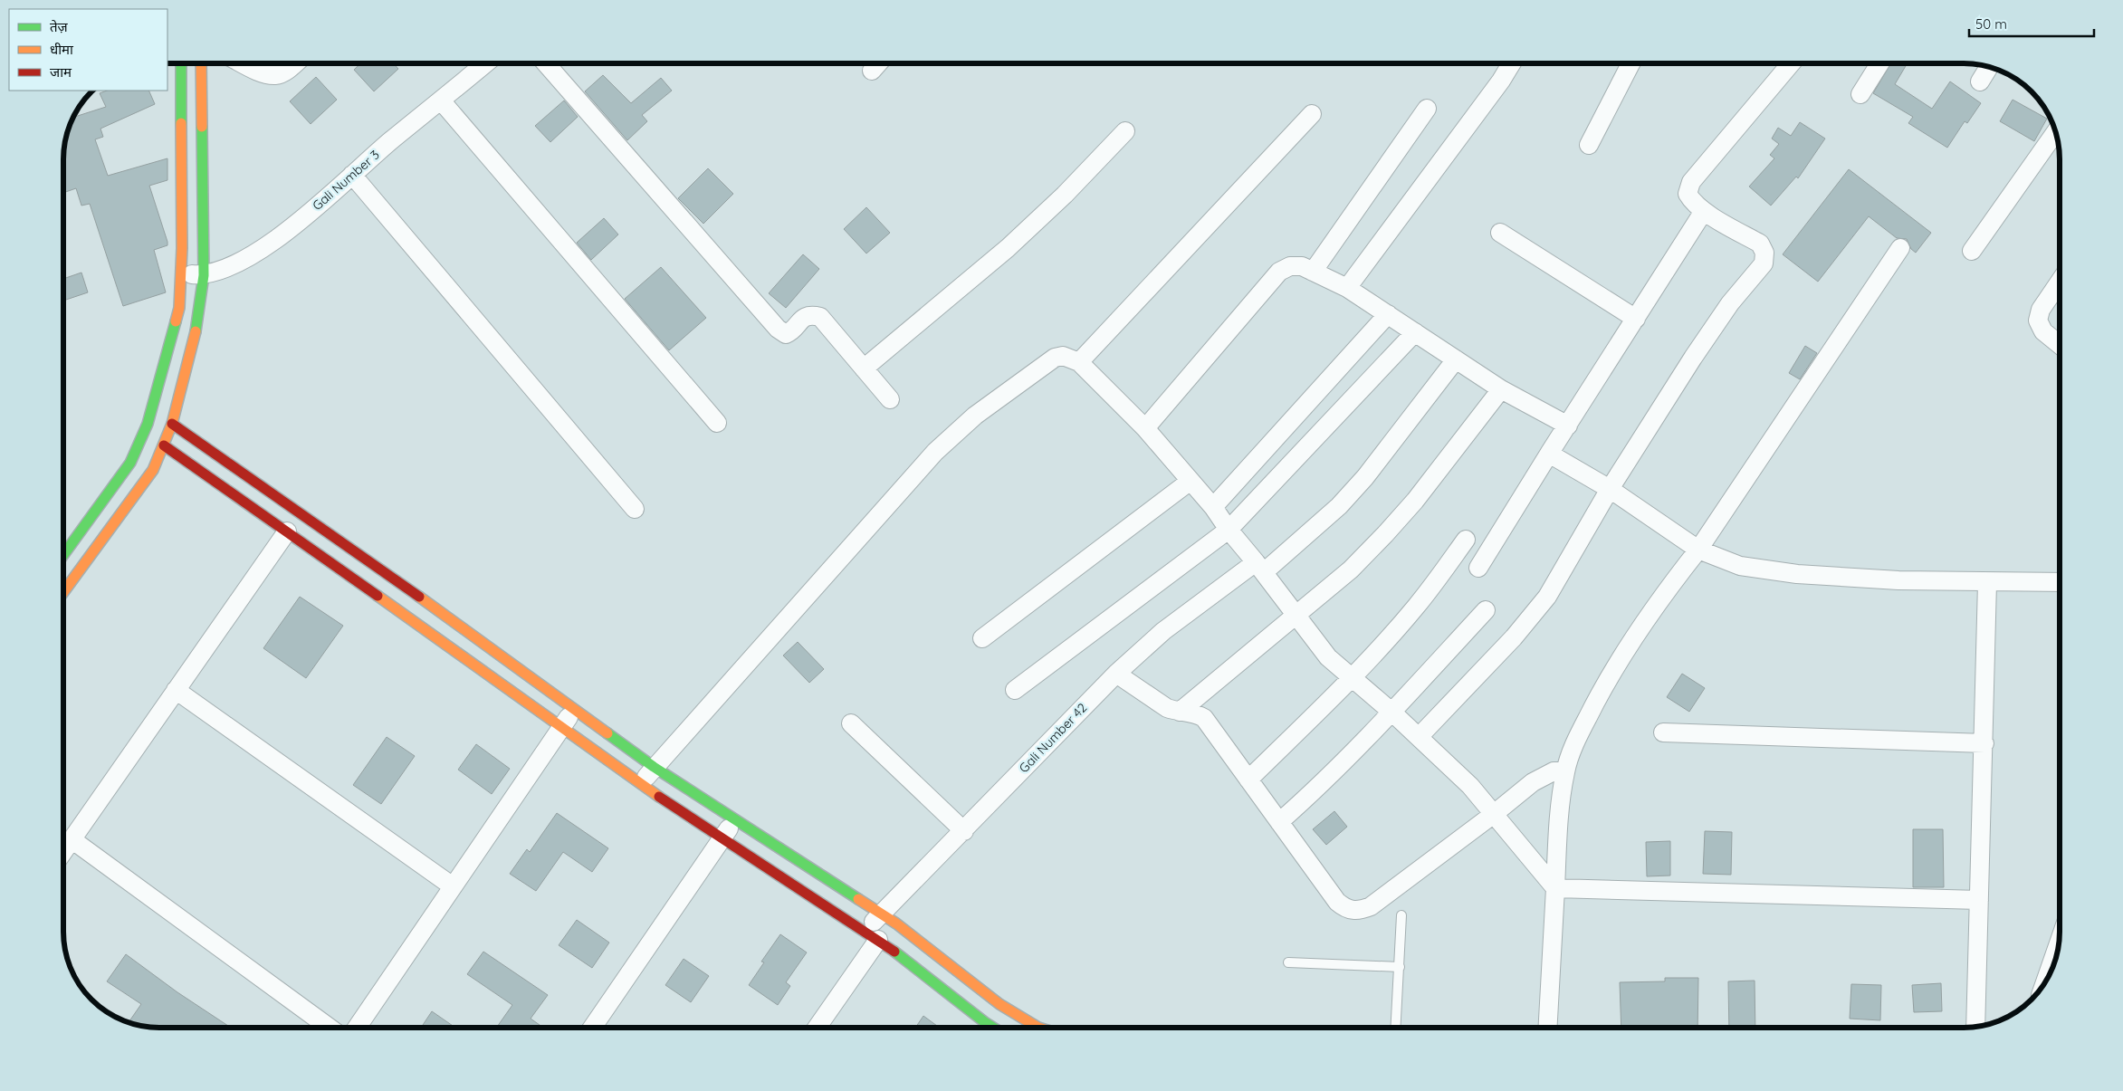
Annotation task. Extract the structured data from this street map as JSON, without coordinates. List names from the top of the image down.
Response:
{
  "streets": {
    "street": ["Gali Number 3", "Gali Number 42"]
  },
  "legend": ["तेज़", "धीमा", "जाम"],
  "scale_bar": "50 m"
}
